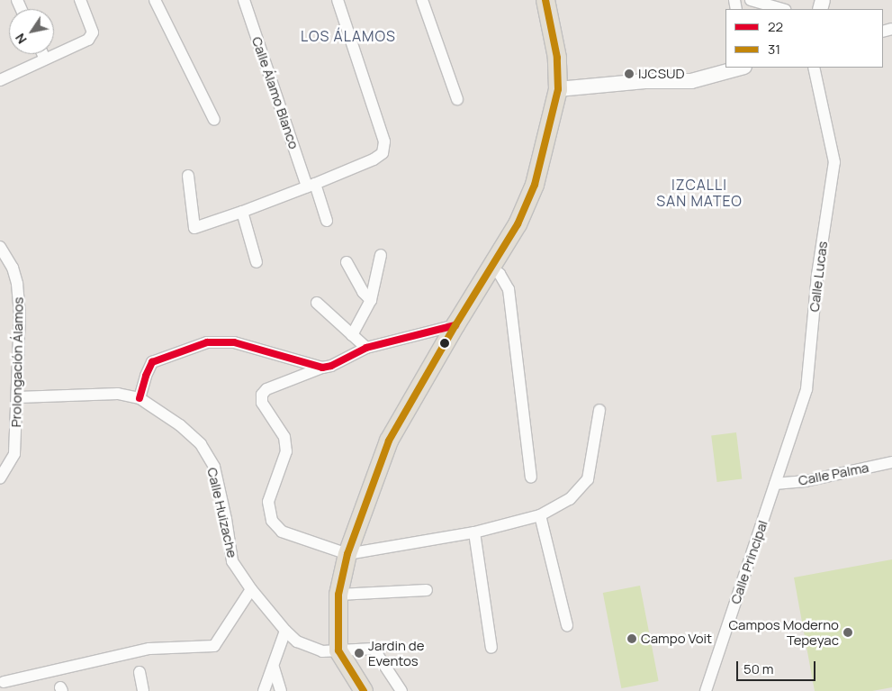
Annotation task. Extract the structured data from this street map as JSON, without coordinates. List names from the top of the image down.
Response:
{
  "streets": {
    "street": [
      "Calle Álamo Blanco",
      "Calle Lucas",
      "Prolongación Álamos",
      "Calle Palma",
      "Calle Huizache",
      "Calle Principal"
    ]
  },
  "crossings": [
    ["Calle Lucas", "Calle Palma"],
    ["Calle Lucas", "Calle Principal"],
    ["Prolongación Álamos", "Calle Huizache"],
    ["Calle Palma", "Calle Principal"]
  ],
  "districts": ["LOS ÁLAMOS", "IZCALLI SAN MATEO"],
  "places": [
    "IJCSUD",
    "Campos Moderno Tepeyac",
    "Campo Voit",
    "Jardin de Eventos"
  ],
  "lines": ["transit line 31", "transit line 22"],
  "legend": ["22", "31"],
  "scale_bar": "50 m",
  "north": "bottom left"
}
